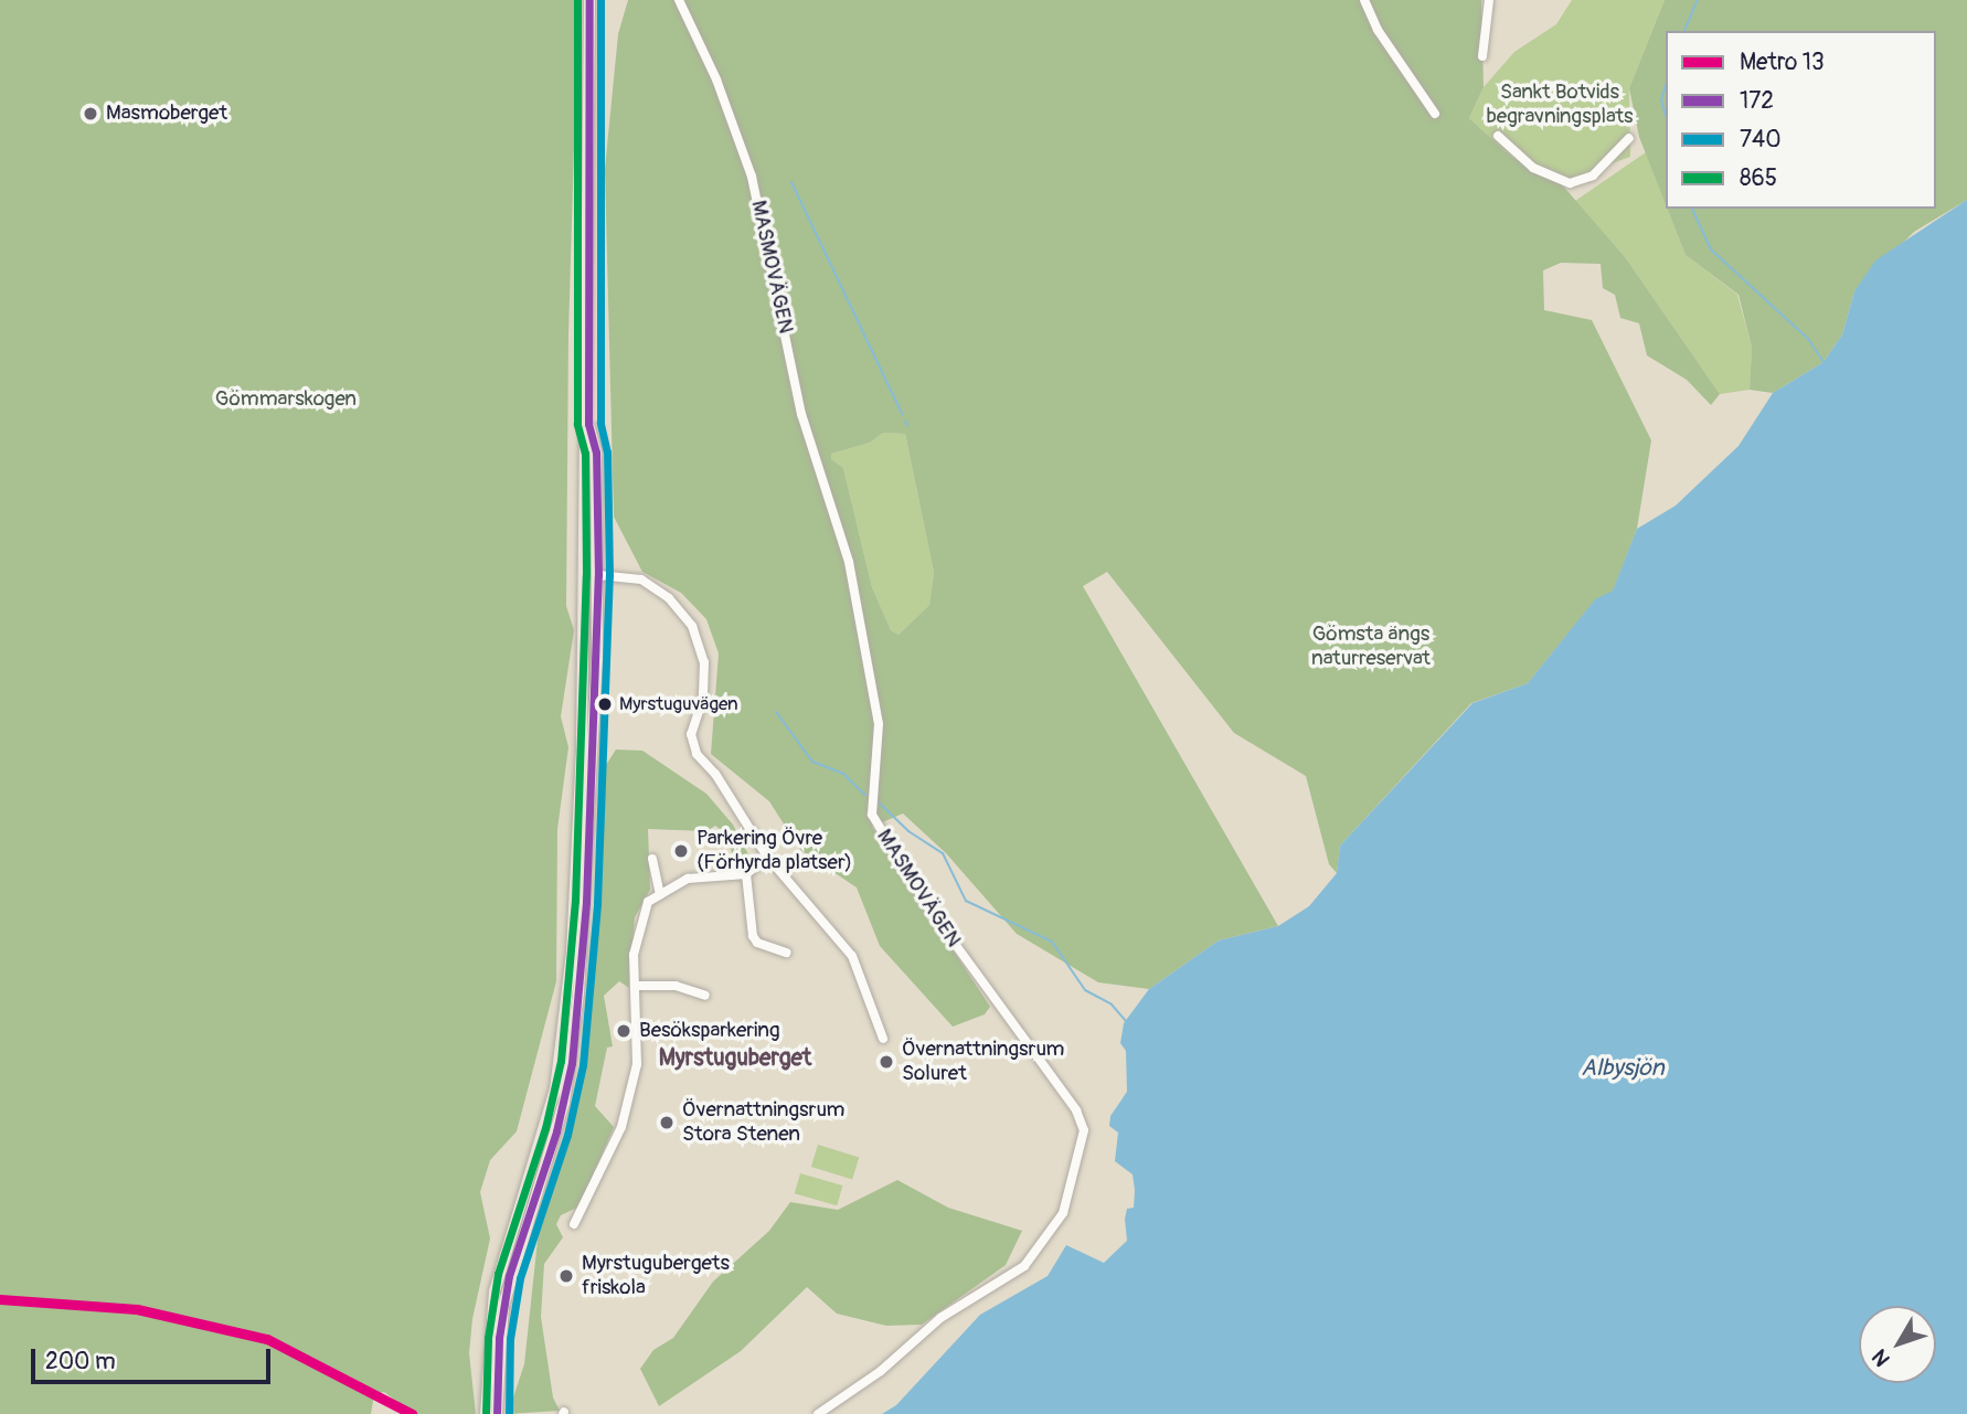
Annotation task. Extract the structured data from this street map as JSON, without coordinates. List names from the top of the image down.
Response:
{
  "streets": {
    "street": ["MASMOVÄGEN"]
  },
  "districts": ["Myrstuguberget"],
  "water": ["Albysjön"],
  "parks": ["Sankt Botvids begravningsplats", "Gömmarskogen", "Gömsta ängs naturreservat"],
  "places": [
    "Masmoberget",
    "Myrstuguvägen",
    "Parkering Övre (Förhyrda platser)",
    "Besöksparkering",
    "Övernattningsrum Soluret",
    "Övernattningsrum Stora Stenen",
    "Myrstugubergets friskola"
  ],
  "lines": [
    "transit line 172",
    "transit line 740",
    "transit line 865",
    "metro line 13"
  ],
  "legend": [
    "Metro 13",
    "172",
    "740",
    "865"
  ],
  "scale_bar": "200 m",
  "north": "bottom left"
}
